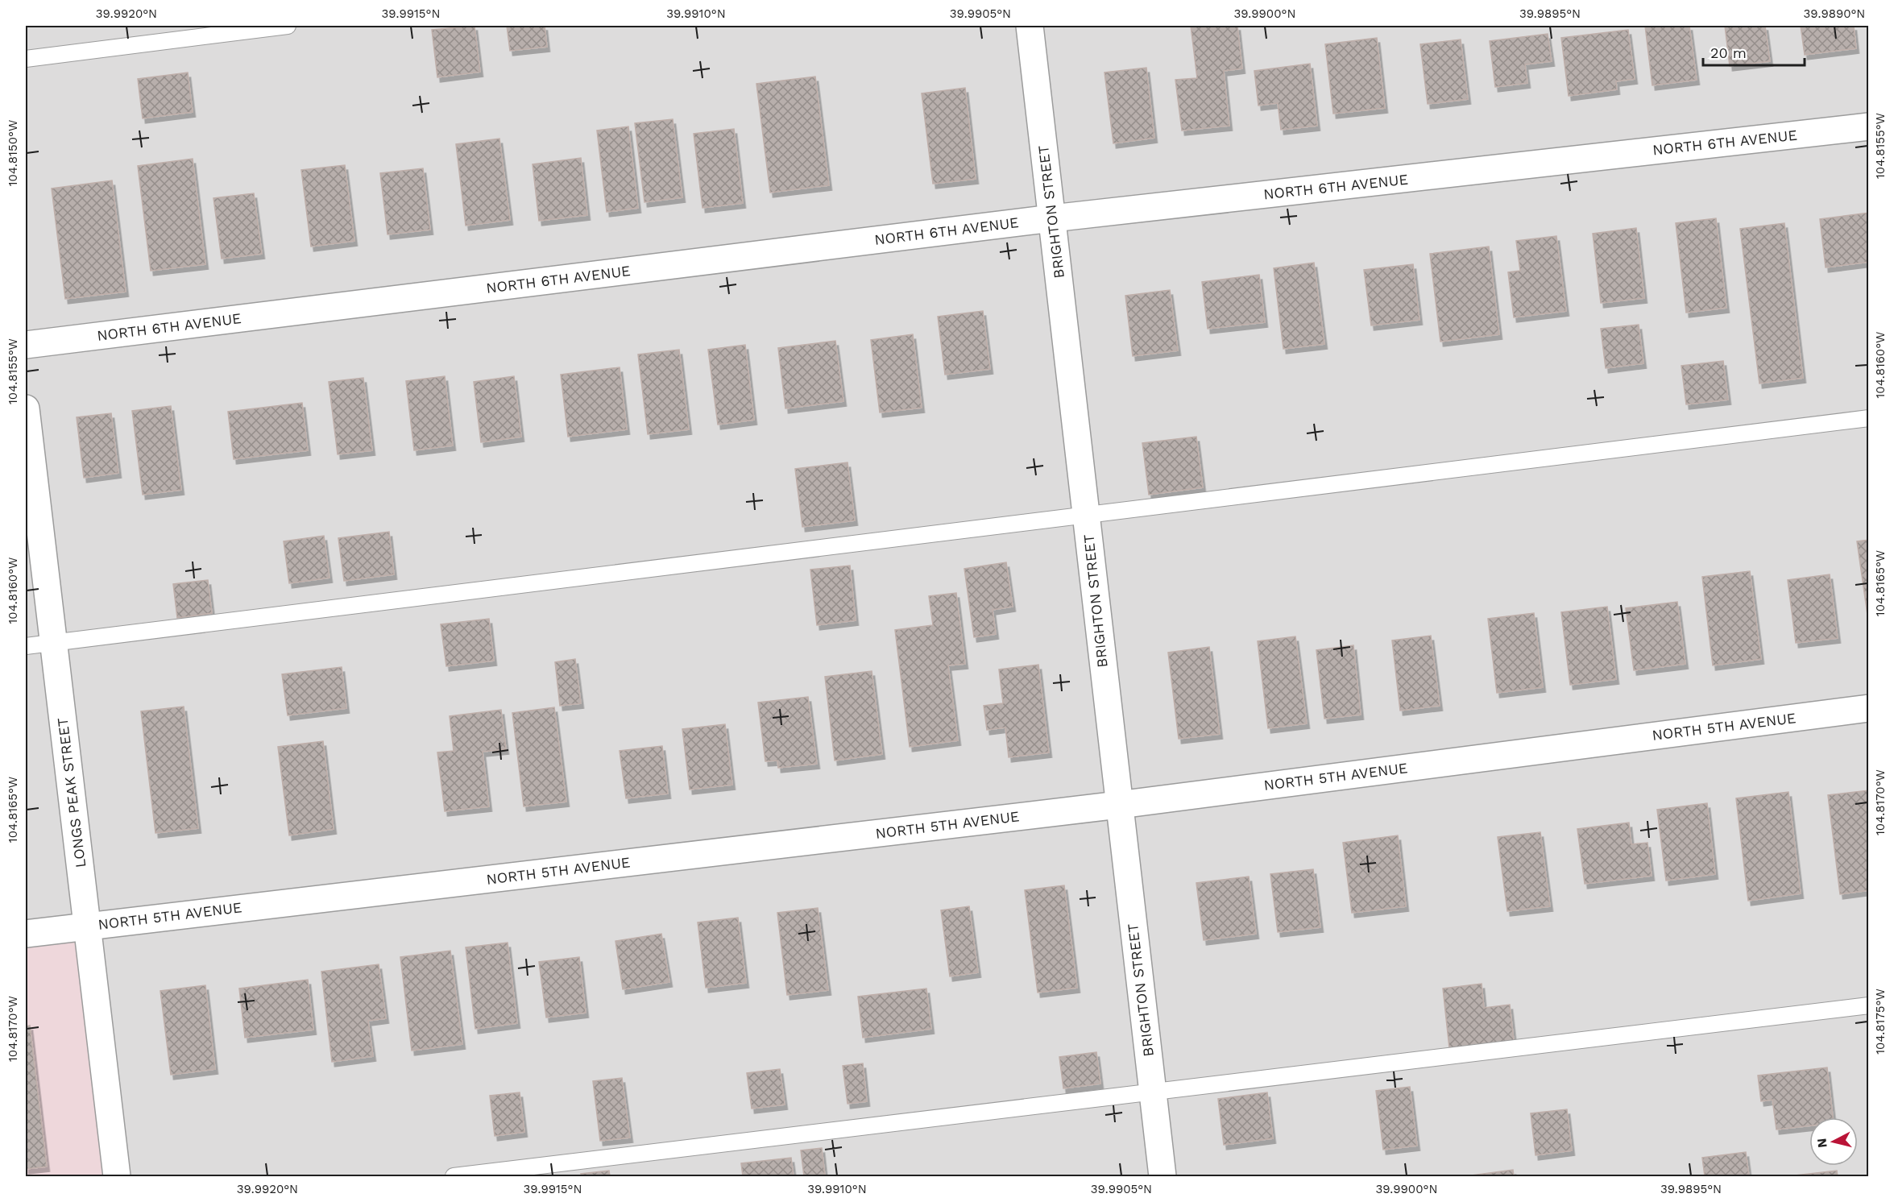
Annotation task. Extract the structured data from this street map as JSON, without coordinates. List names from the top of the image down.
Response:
{
  "streets": {
    "street": [
      "NORTH 6TH AVENUE",
      "BRIGHTON STREET",
      "NORTH 5TH AVENUE",
      "LONGS PEAK STREET"
    ]
  },
  "crossings": [
    ["NORTH 6TH AVENUE", "BRIGHTON STREET"],
    ["BRIGHTON STREET", "NORTH 5TH AVENUE"],
    ["NORTH 5TH AVENUE", "LONGS PEAK STREET"]
  ],
  "scale_bar": "20 m",
  "north": "left",
  "coordinates": [
    "39.9920°N",
    "39.9915°N",
    "39.9910°N",
    "39.9905°N",
    "39.9900°N",
    "39.9895°N",
    "39.9890°N",
    "104.8155°W",
    "104.8150°W",
    "104.8160°W",
    "104.8165°W",
    "104.8170°W",
    "104.8175°W"
  ]
}
